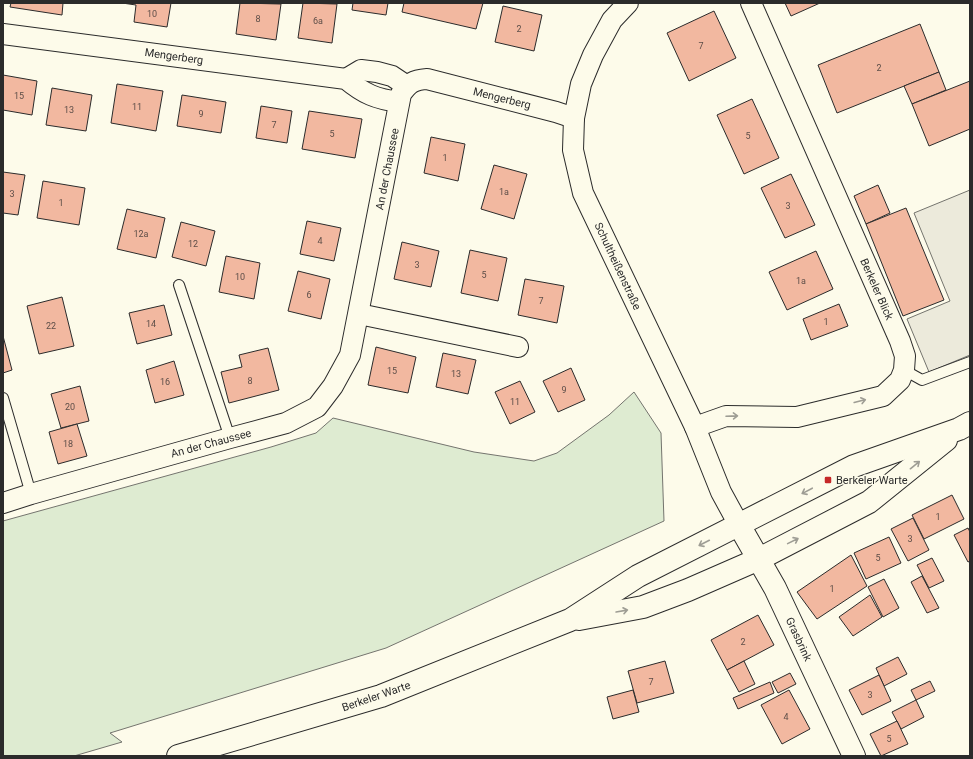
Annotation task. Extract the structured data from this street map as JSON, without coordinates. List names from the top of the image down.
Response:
{
  "streets": {
    "main road": ["Grasbrink", "Berkeler Warte"],
    "street": [
      "Mengerberg",
      "An der Chaussee",
      "Schultheißenstraße",
      "Berkeler Blick"
    ]
  },
  "crossings": [
    ["Mengerberg", "An der Chaussee"],
    ["Mengerberg", "Schultheißenstraße"],
    ["Schultheißenstraße", "Grasbrink"],
    ["Schultheißenstraße", "Berkeler Warte"],
    ["Grasbrink", "Berkeler Warte"]
  ],
  "places": {
    "transit": ["Berkeler Warte"]
  },
  "house_numbers": [
    "10",
    "8",
    "6a",
    "2",
    "7",
    "2",
    "15",
    "11",
    "13",
    "9",
    "7",
    "5",
    "5",
    "1",
    "1a",
    "3",
    "1",
    "3",
    "12a",
    "4",
    "12",
    "3",
    "5",
    "10",
    "1a",
    "6",
    "7",
    "1",
    "14",
    "22",
    "15",
    "13",
    "8",
    "16",
    "9",
    "11",
    "20",
    "18",
    "1",
    "3",
    "5",
    "1",
    "2",
    "7",
    "3",
    "4",
    "5"
  ]
}
